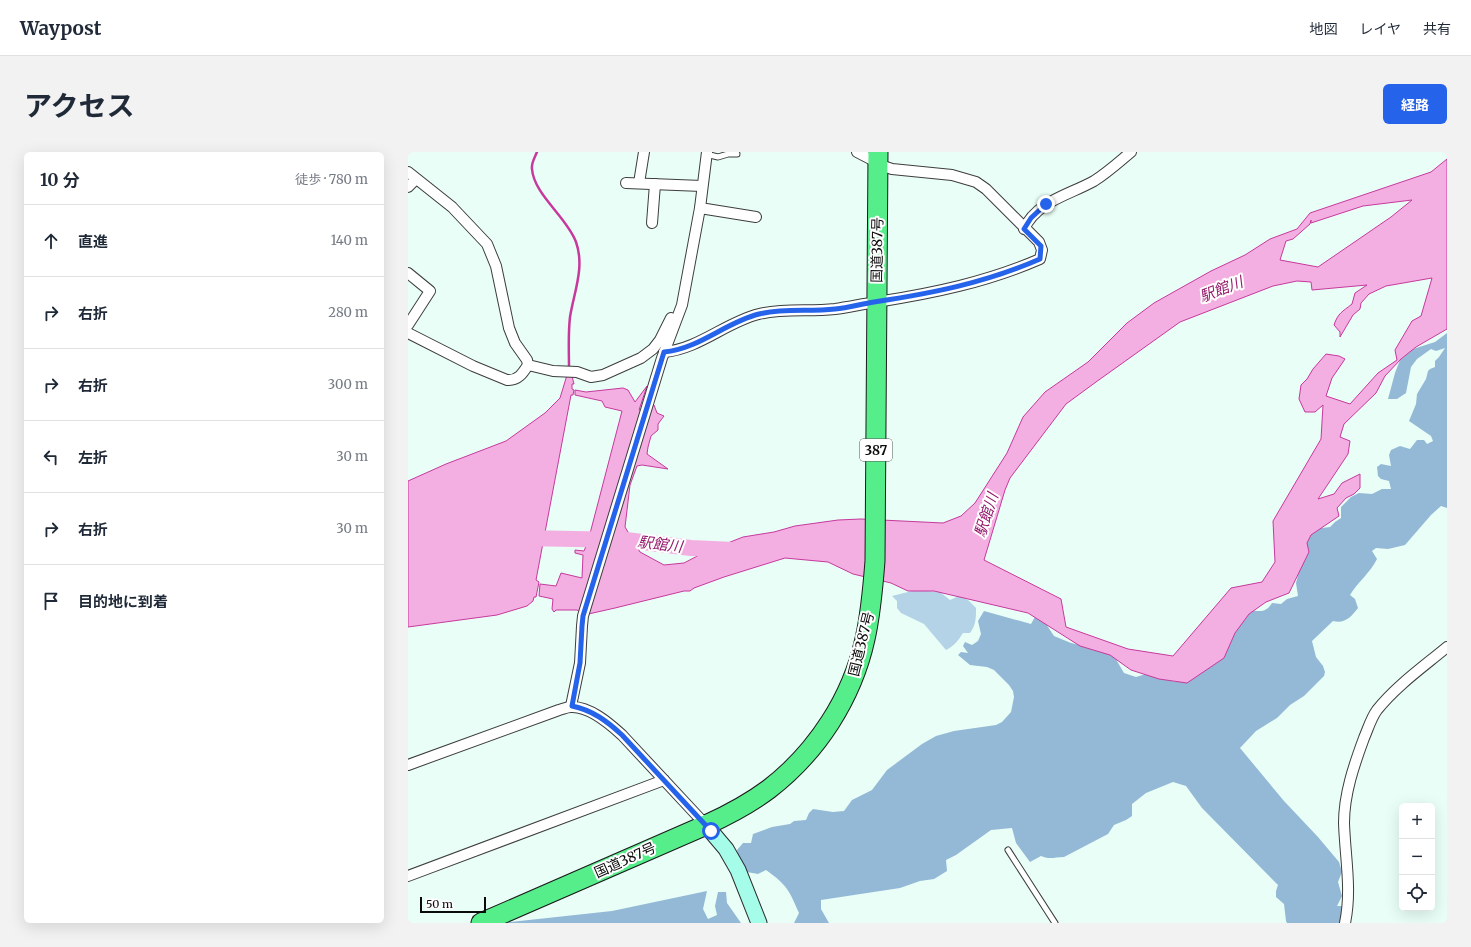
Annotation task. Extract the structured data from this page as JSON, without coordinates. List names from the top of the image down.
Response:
{
  "streets": {
    "highway": ["国道387号", "387"]
  },
  "water": ["駅館川"],
  "scale_bar": "50 m",
  "page": {
    "header": "Waypost",
    "nav": ["地図", "レイヤ", "共有"],
    "title": "アクセス",
    "buttons": "経路",
    "heading": ["10 分", "徒歩 · 780 m"],
    "list": [
      ["直進", "140 m"],
      ["右折", "280 m"],
      ["右折", "300 m"],
      ["左折", "30 m"],
      ["右折", "30 m"],
      "目的地に到着"
    ],
    "map_buttons": ["+", "−"],
    "scale": "50 m"
  }
}
